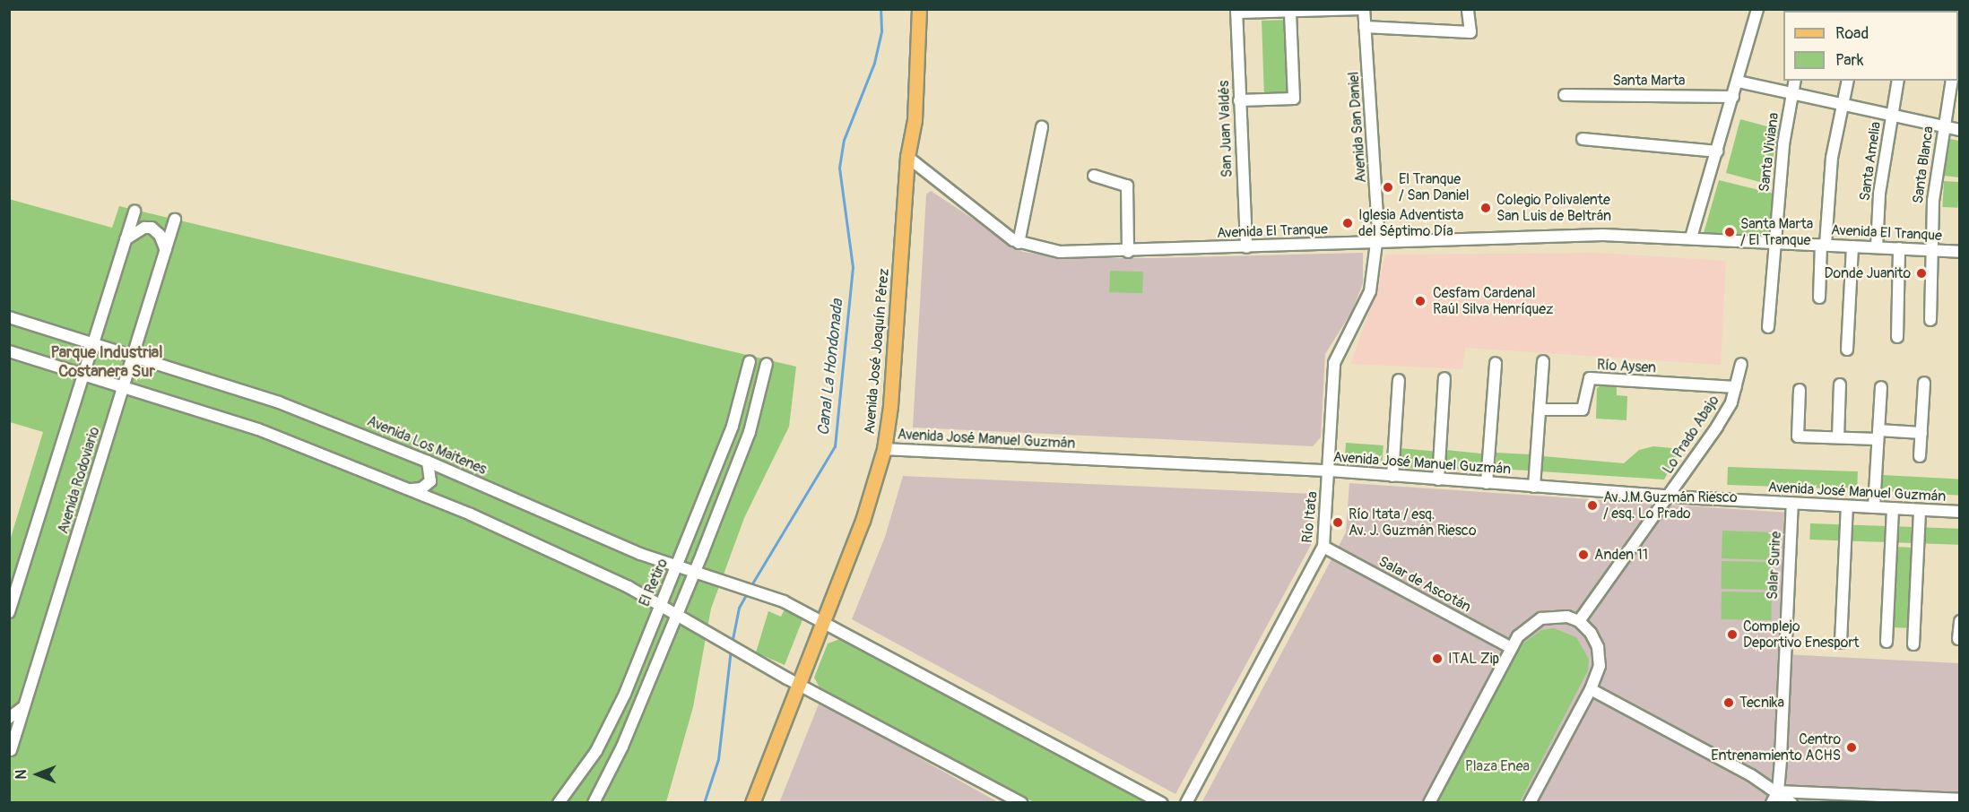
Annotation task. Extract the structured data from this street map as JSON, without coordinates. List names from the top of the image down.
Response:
{
  "streets": {
    "main road": ["Avenida José Joaquín Pérez"],
    "street": [
      "Santa Marta",
      "Avenida San Daniel",
      "San Juan Valdés",
      "Santa Viviana",
      "Santa Amelia",
      "Santa Blanca",
      "Avenida El Tranque",
      "Río Aysen",
      "Lo Prado Abajo",
      "Avenida José Manuel Guzmán",
      "Avenida Los Maitenes",
      "Avenida Rodoviario",
      "Río Itata",
      "Salar Surire",
      "El Retiro",
      "Salar de Ascotán"
    ]
  },
  "crossings": [
    ["Avenida San Daniel", "Avenida El Tranque"],
    ["Avenida San Daniel", "Río Itata"],
    ["San Juan Valdés", "Avenida El Tranque"],
    ["Santa Viviana", "Avenida El Tranque"],
    ["Santa Amelia", "Avenida El Tranque"],
    ["Santa Blanca", "Avenida El Tranque"],
    ["Avenida El Tranque", "Avenida José Joaquín Pérez"],
    ["Avenida El Tranque", "Río Itata"],
    ["Avenida José Joaquín Pérez", "Avenida José Manuel Guzmán"],
    ["Avenida José Joaquín Pérez", "Avenida Los Maitenes"],
    ["Río Aysen", "Lo Prado Abajo"],
    ["Lo Prado Abajo", "Avenida José Manuel Guzmán"],
    ["Avenida José Manuel Guzmán", "Río Itata"],
    ["Avenida José Manuel Guzmán", "Salar Surire"],
    ["Avenida Los Maitenes", "Avenida Rodoviario"],
    ["Avenida Los Maitenes", "El Retiro"],
    ["Río Itata", "Salar de Ascotán"]
  ],
  "districts": ["Parque Industrial Costanera Sur"],
  "water": ["Canal La Hondonada"],
  "parks": ["Plaza Enea"],
  "places": [
    "El Tranque / San Daniel",
    "Colegio Polivalente San Luis de Beltrán",
    "Iglesia Adventista del Séptimo Día",
    "Santa Marta / El Tranque",
    "Donde Juanito",
    "Cesfam Cardenal Raúl Silva Henríquez",
    "Av.J.M.Guzmán Riesco / esq. Lo Prado",
    "Río Itata / esq. Av. J. Guzmán Riesco",
    "Anden 11",
    "Complejo Deportivo Enesport",
    "ITAL Zip",
    "Tecnika",
    "Centro Entrenamiento ACHS"
  ],
  "legend": ["Road", "Park"],
  "north": "left"
}
